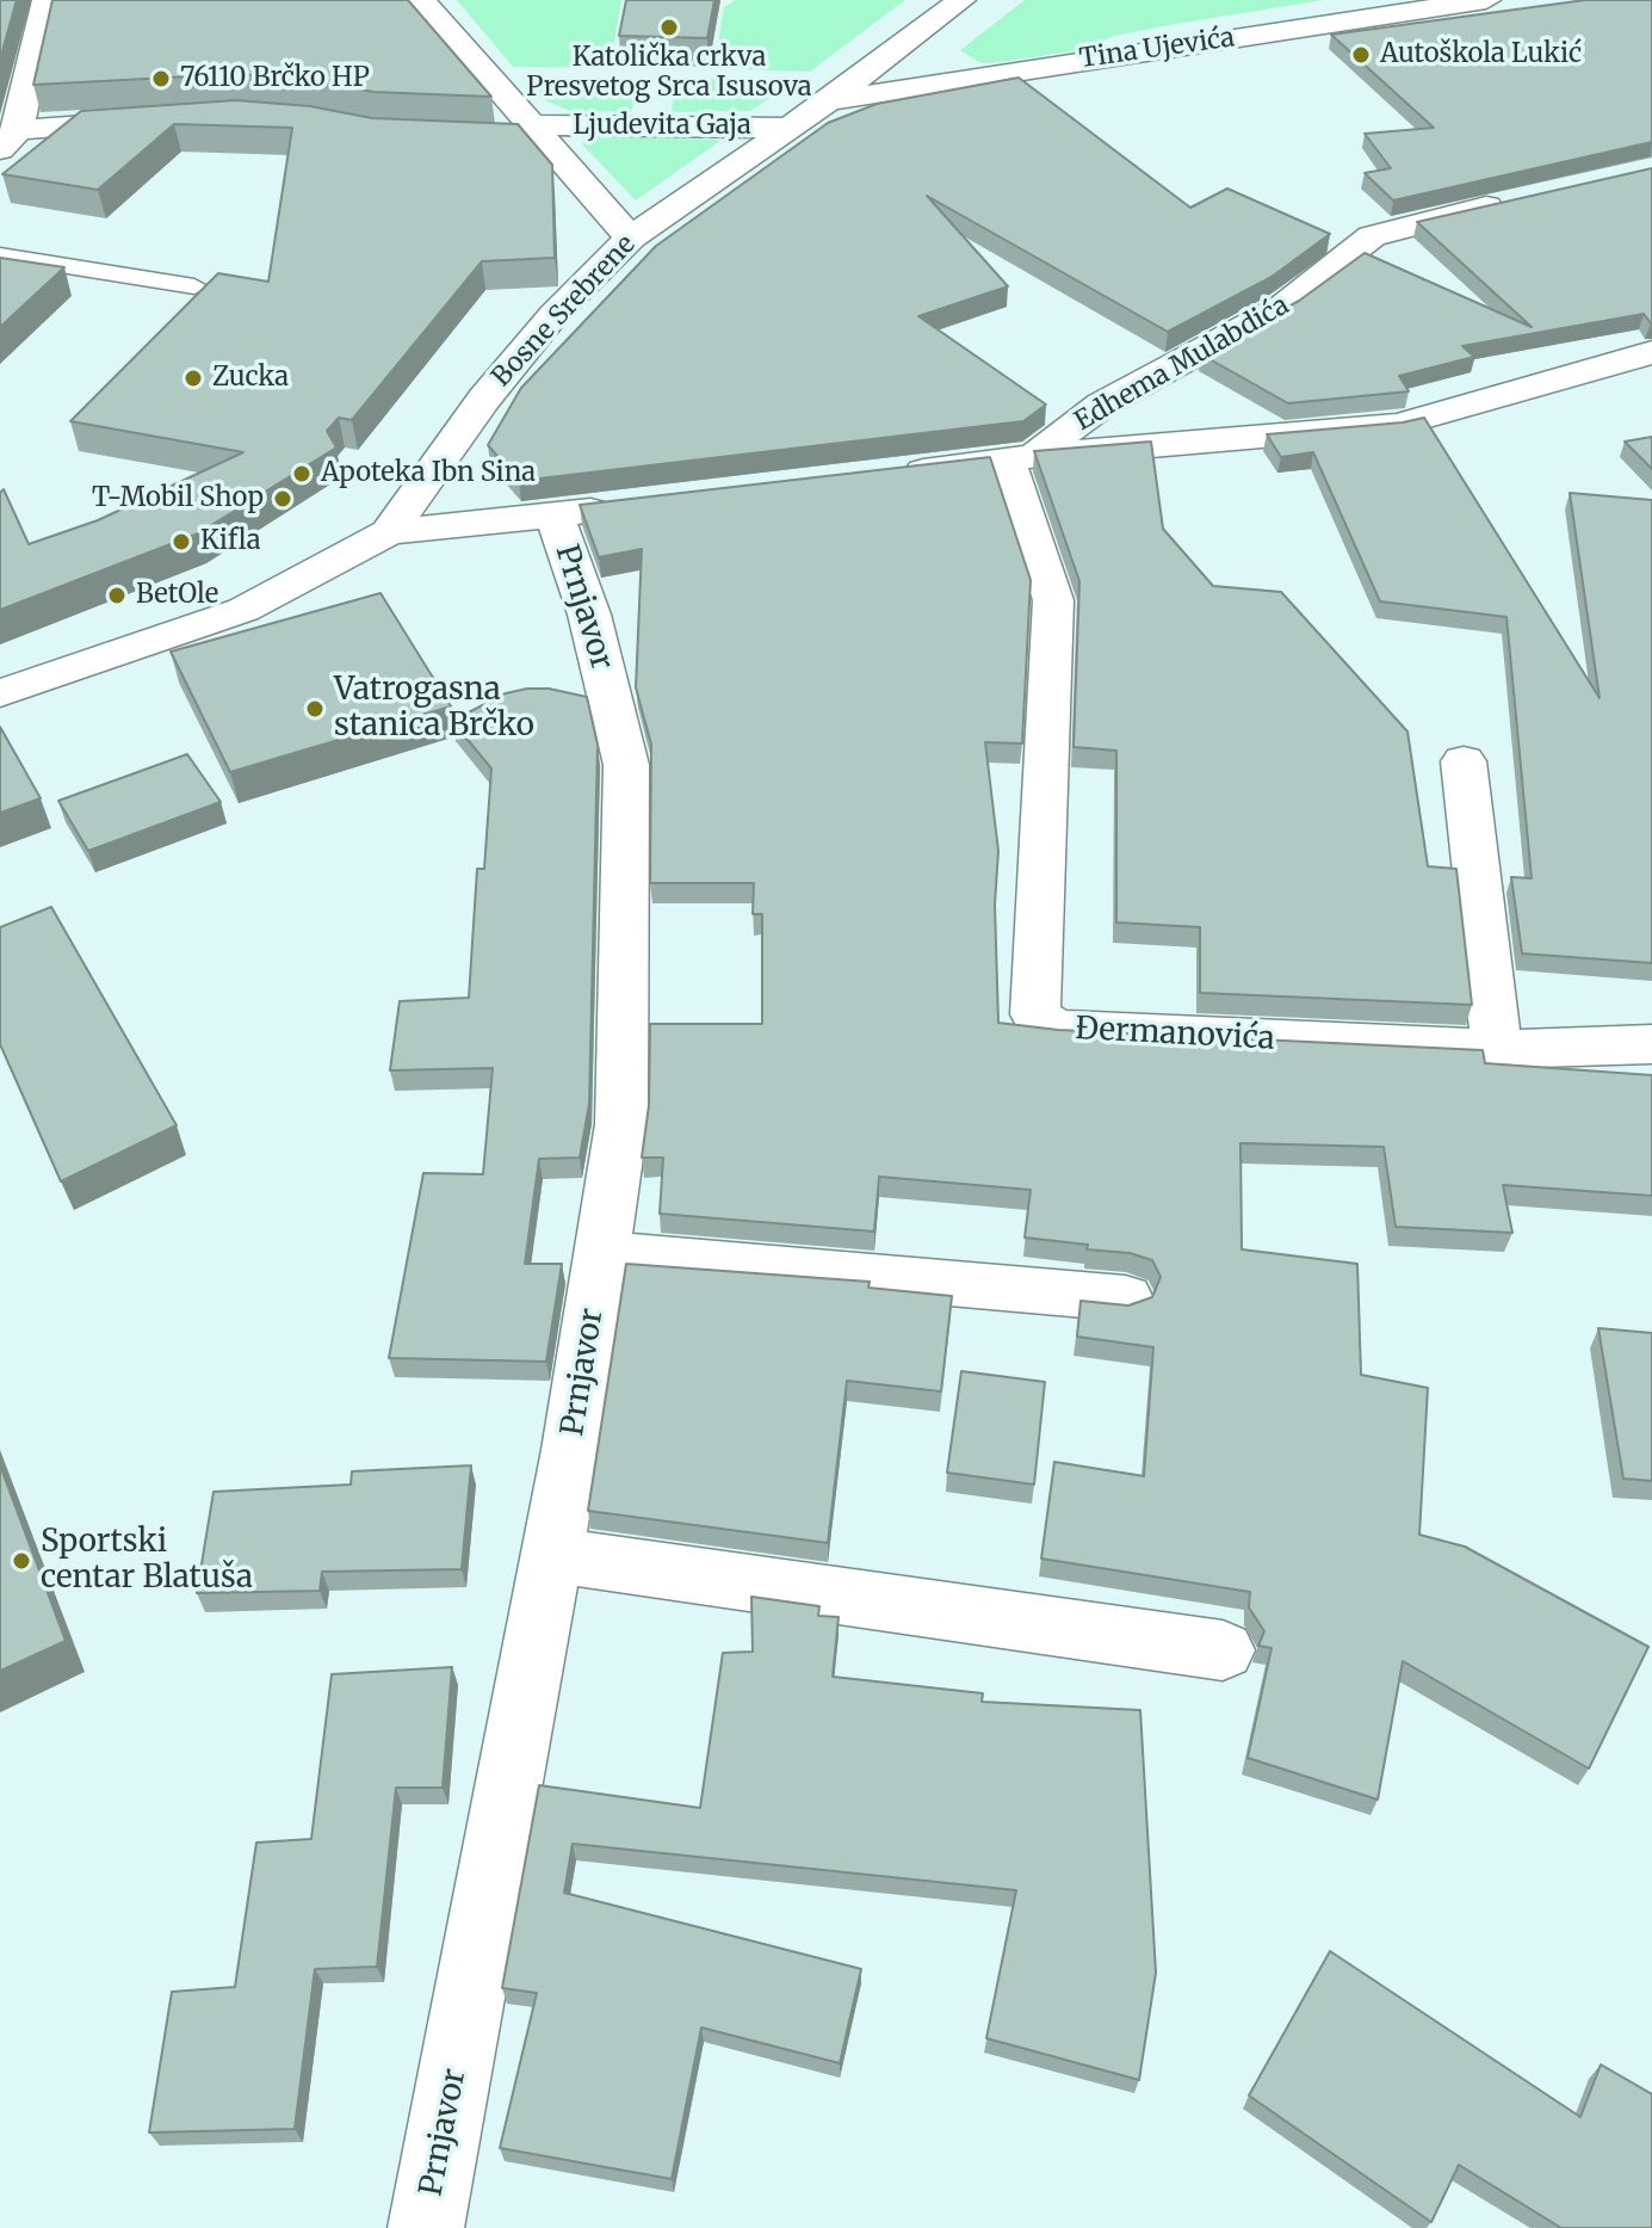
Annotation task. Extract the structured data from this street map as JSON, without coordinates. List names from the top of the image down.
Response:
{
  "streets": {
    "street": [
      "Tina Ujevića",
      "Ljudevita Gaja",
      "Bosne Srebrene",
      "Edhema Mulabdića",
      "Prnjavor",
      "Đermanovića"
    ]
  },
  "crossings": [
    ["Tina Ujevića", "Bosne Srebrene"],
    ["Ljudevita Gaja", "Bosne Srebrene"],
    ["Bosne Srebrene", "Prnjavor"],
    ["Edhema Mulabdića", "Đermanovića"]
  ],
  "places": [
    "Katolička crkva Presvetog Srca Isusova",
    "Autoškola Lukić",
    "76110 Brčko HP",
    "Zucka",
    "Apoteka Ibn Sina",
    "T-Mobil Shop",
    "Kifla",
    "BetOle",
    "Vatrogasna stanica Brčko",
    "Sportski centar Blatuša"
  ]
}
